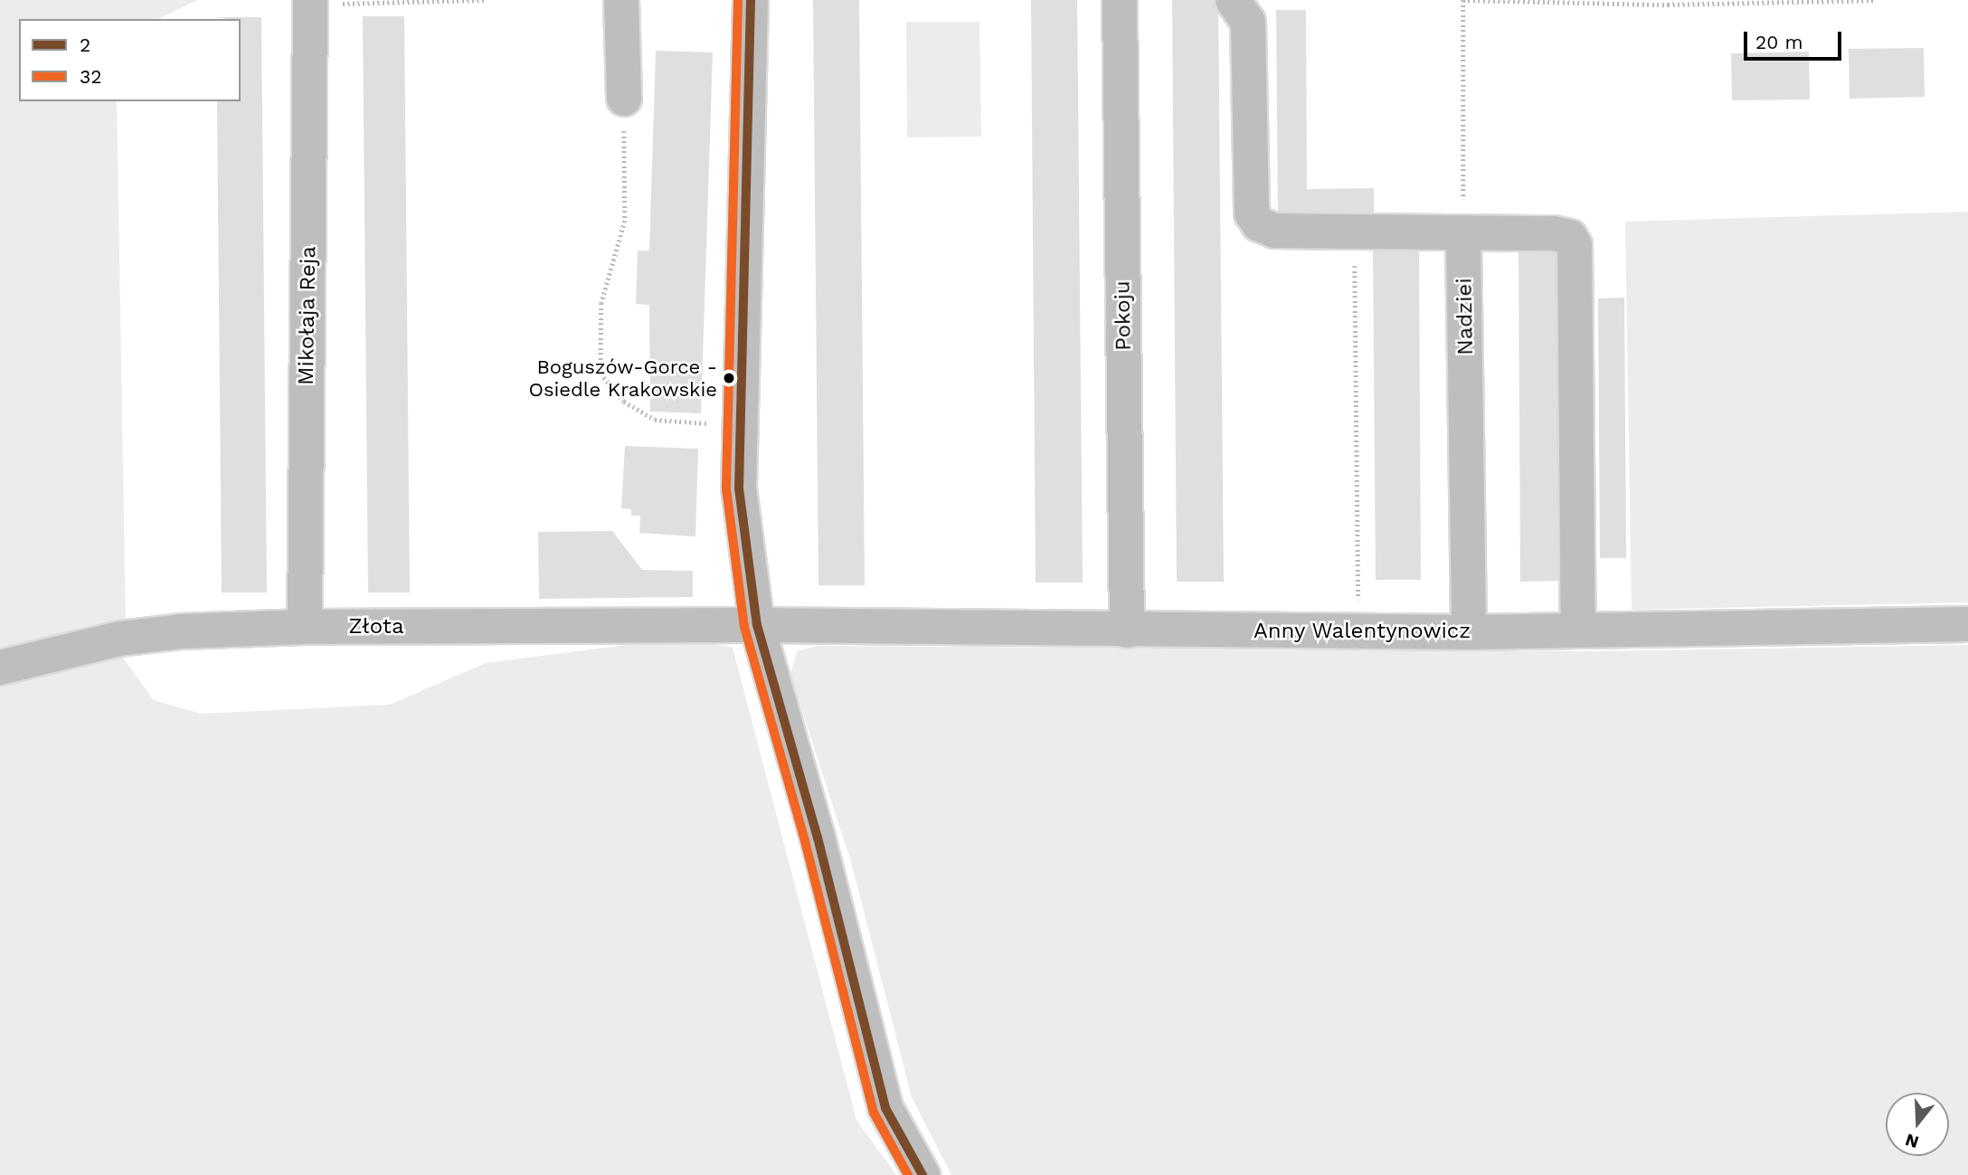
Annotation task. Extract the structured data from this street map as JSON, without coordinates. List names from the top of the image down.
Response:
{
  "streets": {
    "street": [
      "Mikołaja Reja",
      "Pokoju",
      "Nadziei",
      "Złota",
      "Anny Walentynowicz"
    ]
  },
  "crossings": [
    ["Mikołaja Reja", "Złota"],
    ["Pokoju", "Anny Walentynowicz"],
    ["Nadziei", "Anny Walentynowicz"],
    ["Złota", "Anny Walentynowicz"]
  ],
  "places": ["Boguszów-Gorce - Osiedle Krakowskie"],
  "lines": ["transit line 2", "transit line 32"],
  "legend": ["2", "32"],
  "scale_bar": "20 m",
  "north": "bottom"
}
